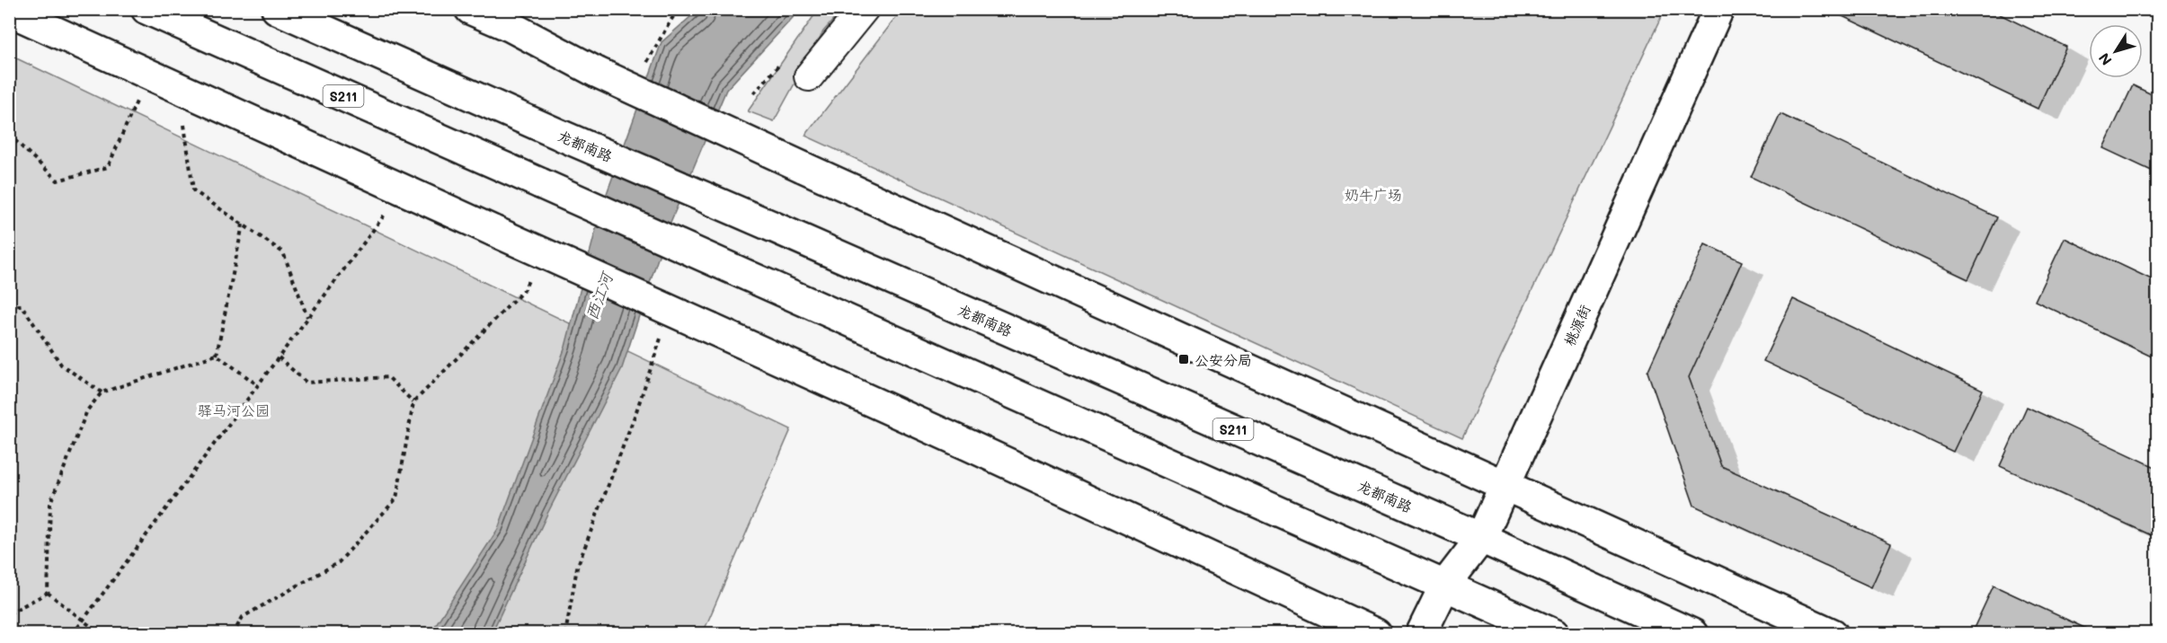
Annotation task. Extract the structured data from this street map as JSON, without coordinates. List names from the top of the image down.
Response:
{
  "streets": {
    "street": ["S211", "龙都南路", "桃源街"]
  },
  "crossings": [
    ["S211", "桃源街"],
    ["龙都南路", "桃源街"]
  ],
  "water": ["西江河"],
  "parks": ["奶牛广场", "驿马河公园"],
  "places": {
    "transit": ["公安分局"]
  },
  "north": "bottom left"
}
